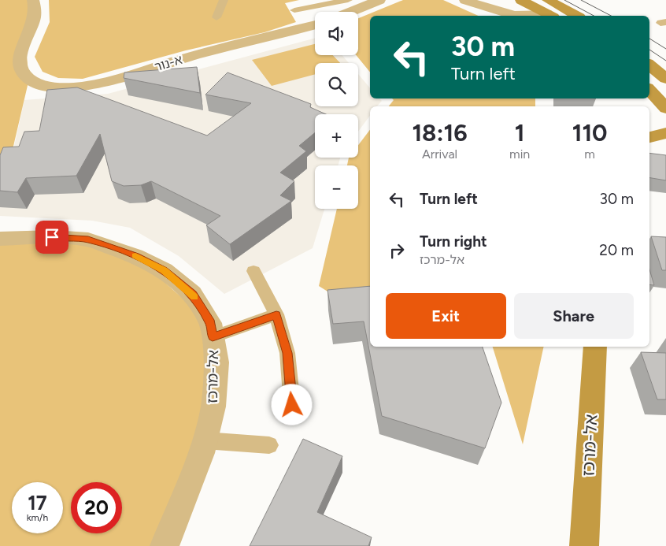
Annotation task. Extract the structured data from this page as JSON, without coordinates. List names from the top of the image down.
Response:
{
  "streets": {
    "street": ["א-נור", "אל-מרכז"]
  },
  "page": {
    "map_buttons": ["+", "−"],
    "turn": ["30 m", "Turn left"],
    "eta": [
      "18:16",
      "Arrival",
      "1",
      "min",
      "110",
      "m"
    ],
    "list": [
      {
        "name": "Turn left",
        "value": "30 m"
      },
      {
        "name": "Turn right",
        "note": "אל-מרכז",
        "value": "20 m"
      }
    ],
    "buttons": ["Exit", "Share"],
    "speed": "17 km/h",
    "limit": "20"
  }
}
